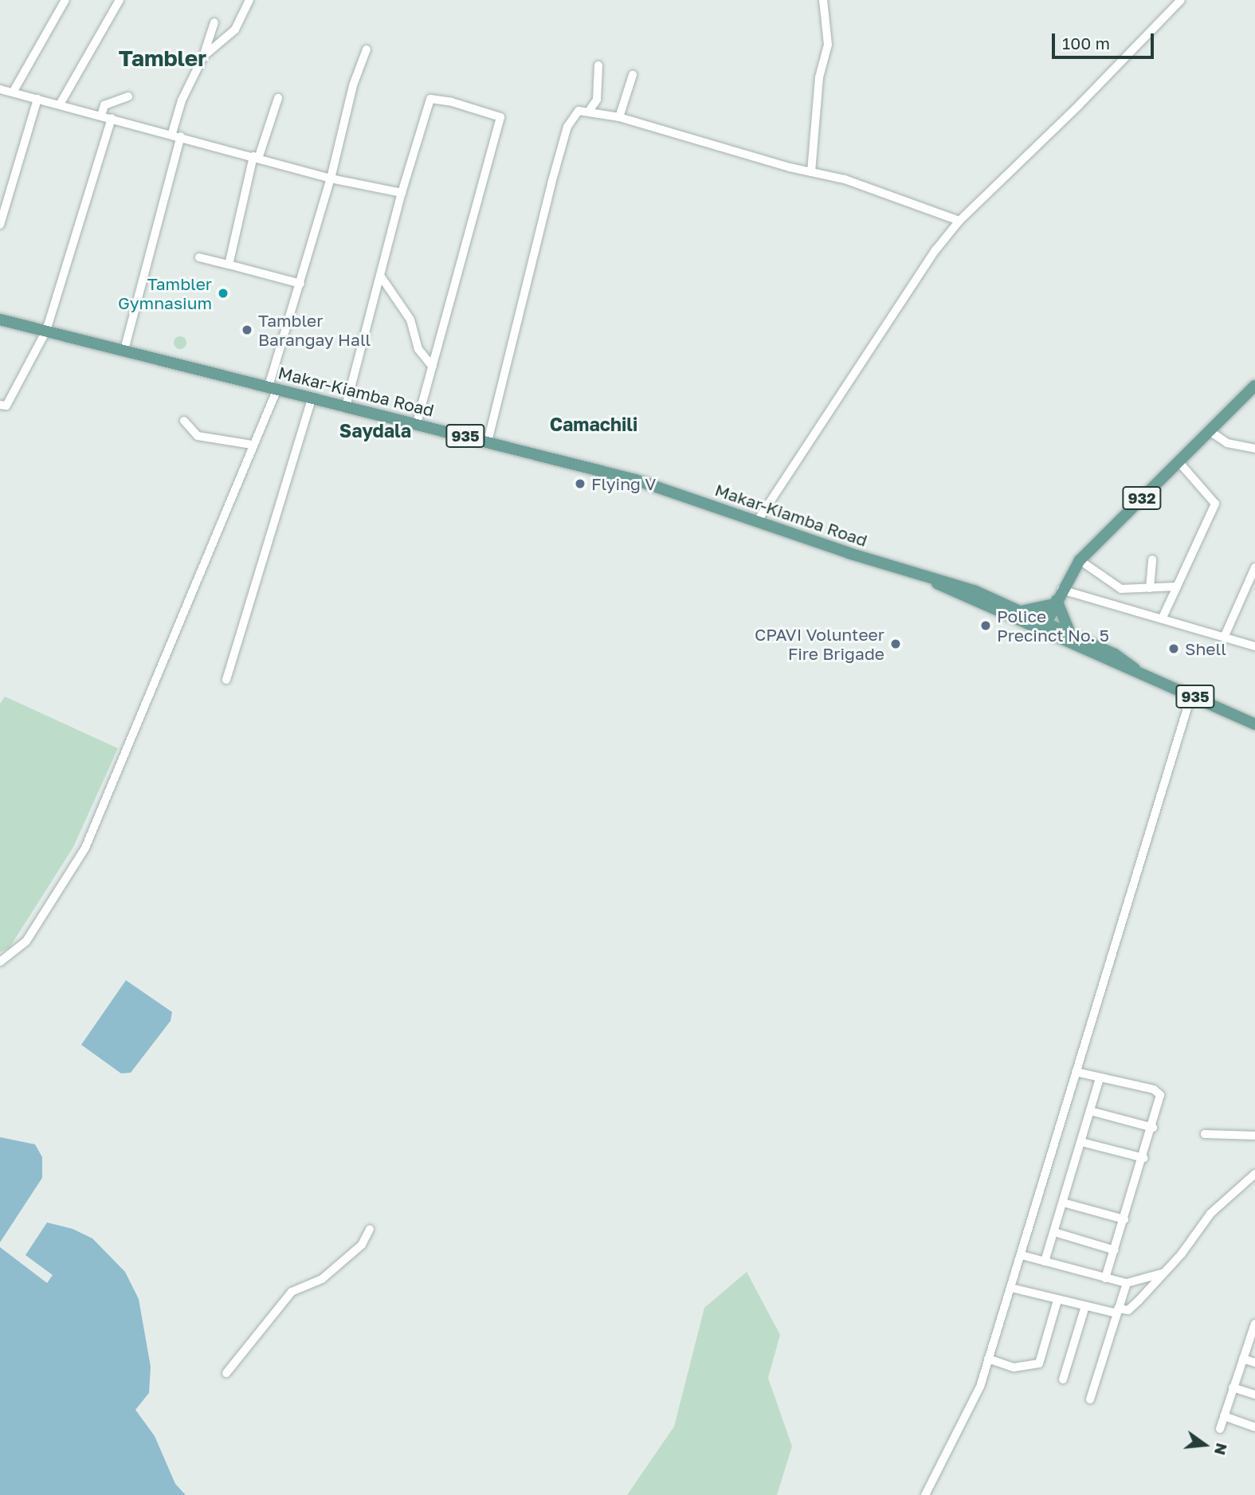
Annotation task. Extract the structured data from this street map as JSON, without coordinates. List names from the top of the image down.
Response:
{
  "streets": {
    "main road": ["Makar-Kiamba Road", "935", "932"]
  },
  "crossings": [
    ["Makar-Kiamba Road", "932"]
  ],
  "districts": ["Tambler", "Camachili", "Saydala"],
  "places": [
    "Tambler Gymnasium",
    "Tambler Barangay Hall",
    "Flying V",
    "Police Precinct No. 5",
    "CPAVI Volunteer Fire Brigade",
    "Shell"
  ],
  "scale_bar": "100 m",
  "north": "right"
}
